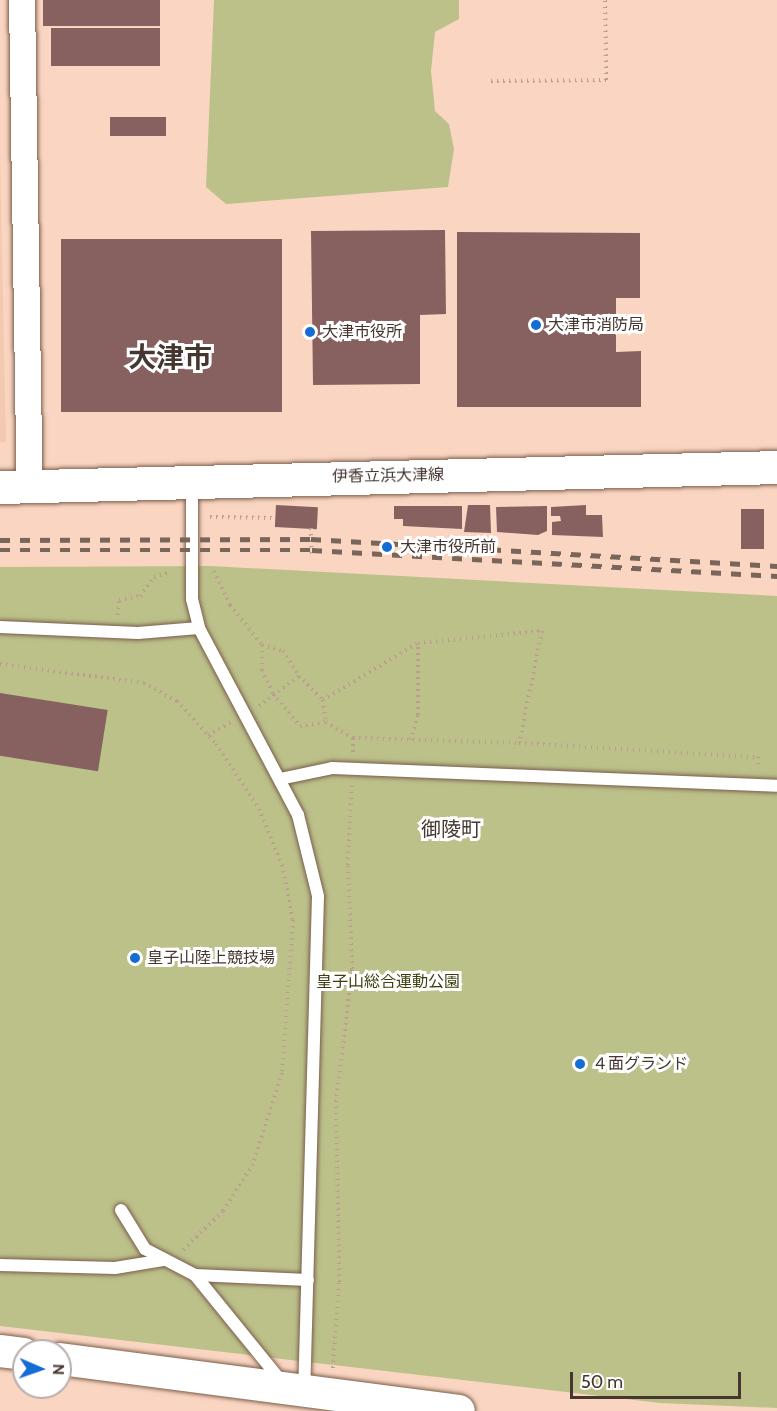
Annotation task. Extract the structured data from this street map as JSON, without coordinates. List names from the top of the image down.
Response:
{
  "streets": {
    "main road": ["伊香立浜大津線"]
  },
  "districts": ["大津市", "御陵町"],
  "parks": ["皇子山総合運動公園"],
  "places": [
    "大津市消防局",
    "大津市役所",
    "大津市役所前",
    "皇子山陸上競技場",
    "４面グランド"
  ],
  "scale_bar": "50 m",
  "north": "right"
}
